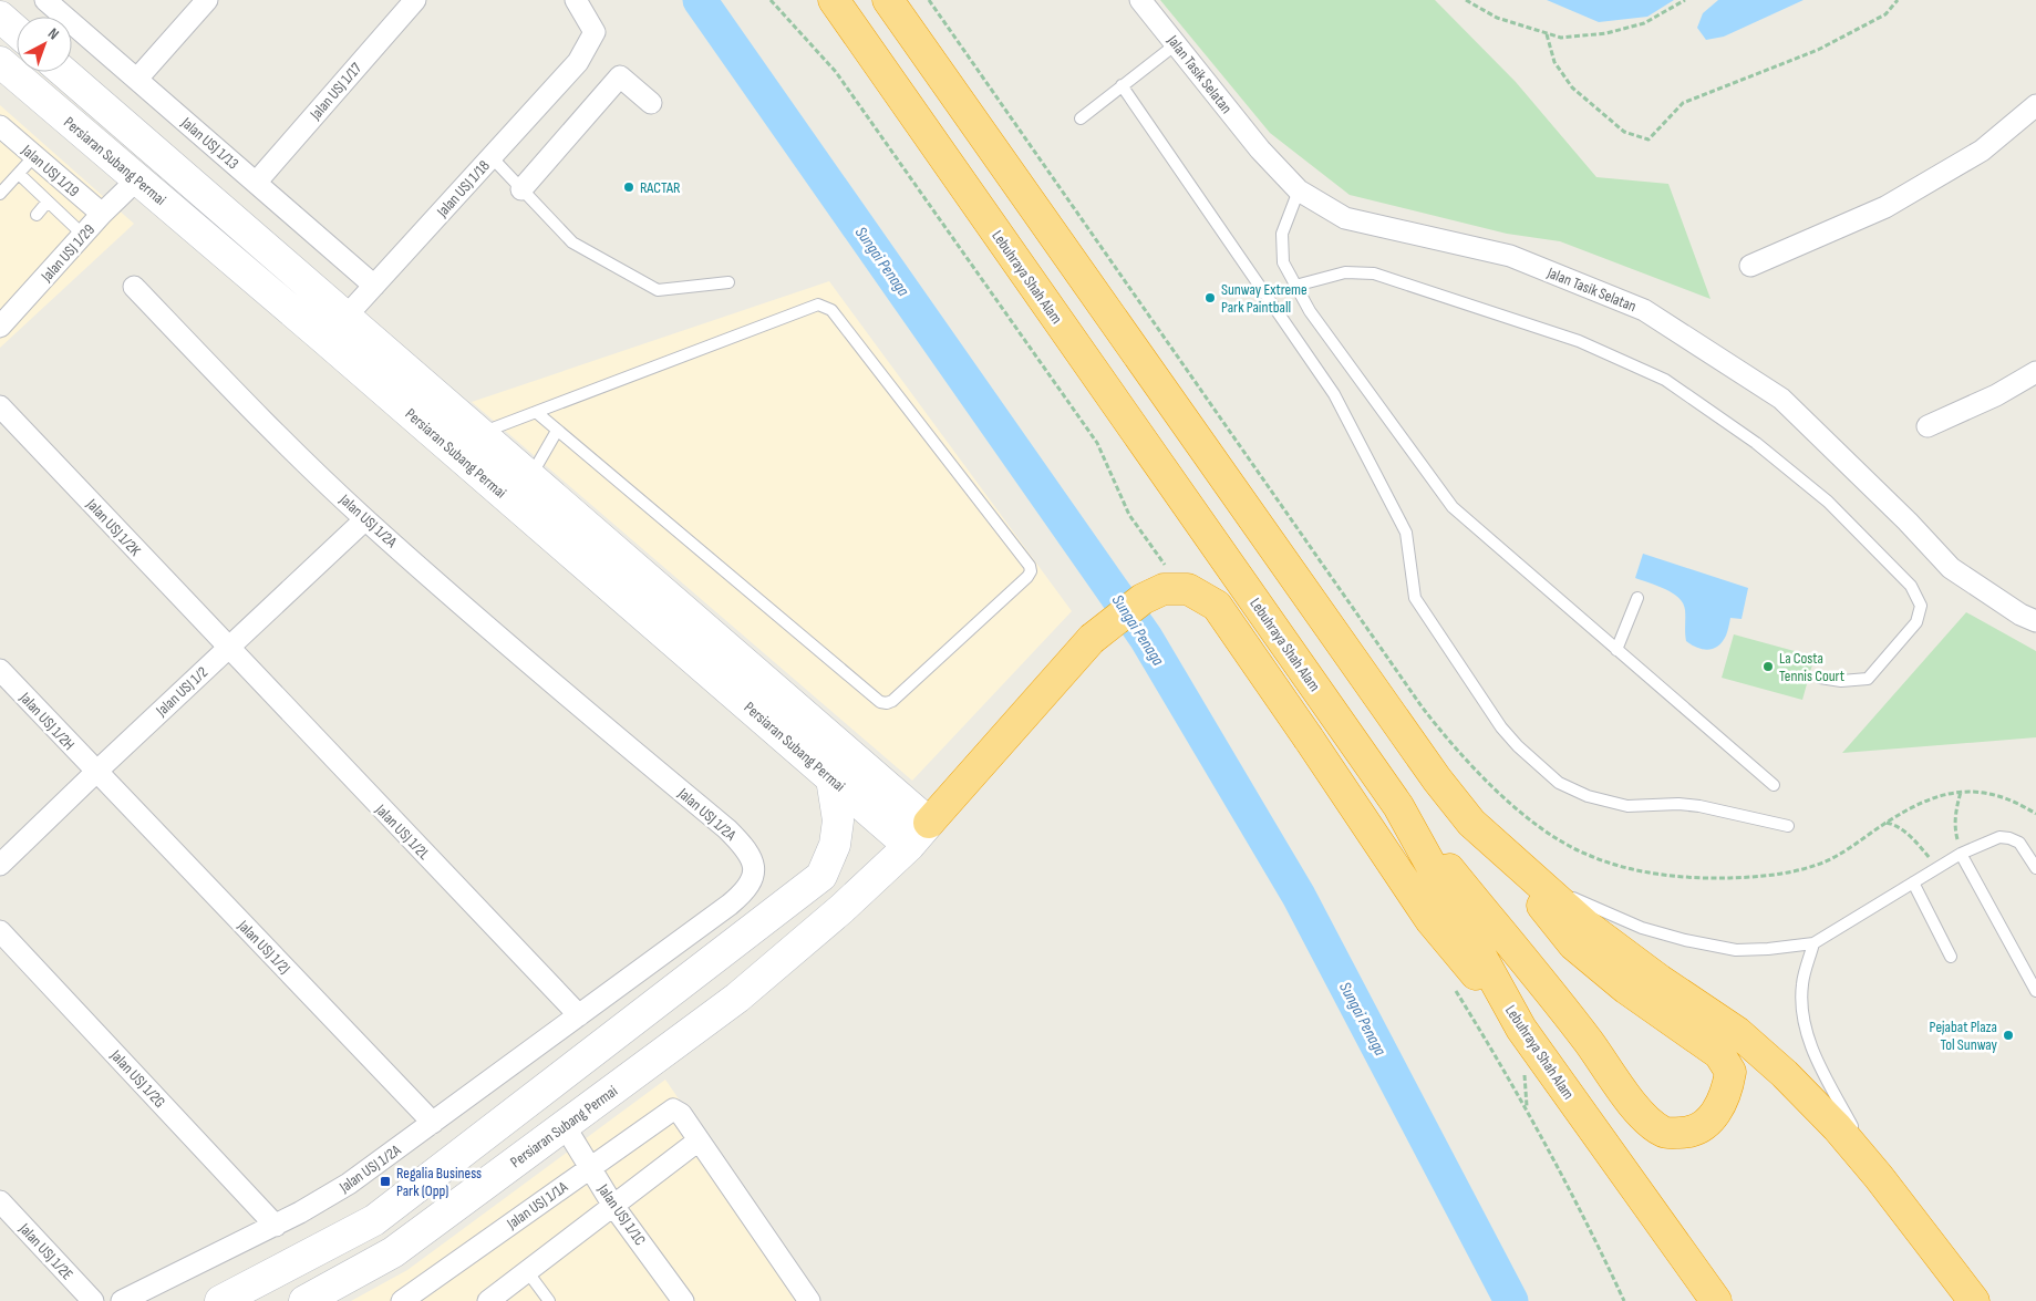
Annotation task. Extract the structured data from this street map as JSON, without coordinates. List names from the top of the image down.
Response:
{
  "streets": {
    "highway": ["Lebuhraya Shah Alam"],
    "main road": ["Persiaran Subang Permai"],
    "street": [
      "Jalan Tasik Selatan",
      "Jalan USJ 1/17",
      "Jalan USJ 1/13",
      "Jalan USJ 1/19",
      "Jalan USJ 1/18",
      "Jalan USJ 1/29",
      "Jalan USJ 1/2A",
      "Jalan USJ 1/2K",
      "Jalan USJ 1/2",
      "Jalan USJ 1/2H",
      "Jalan USJ 1/2L",
      "Jalan USJ 1/2J",
      "Jalan USJ 1/2G",
      "Jalan USJ 1/1A",
      "Jalan USJ 1/1C",
      "Jalan USJ 1/2E"
    ]
  },
  "crossings": [
    ["Jalan USJ 1/17", "Jalan USJ 1/13"],
    ["Jalan USJ 1/13", "Jalan USJ 1/18"],
    ["Persiaran Subang Permai", "Jalan USJ 1/18"],
    ["Persiaran Subang Permai", "Jalan USJ 1/29"],
    ["Persiaran Subang Permai", "Jalan USJ 1/1C"],
    ["Jalan USJ 1/19", "Jalan USJ 1/29"],
    ["Jalan USJ 1/2A", "Jalan USJ 1/2"],
    ["Jalan USJ 1/2A", "Jalan USJ 1/2L"],
    ["Jalan USJ 1/2A", "Jalan USJ 1/2J"],
    ["Jalan USJ 1/2A", "Jalan USJ 1/2G"],
    ["Jalan USJ 1/2K", "Jalan USJ 1/2"],
    ["Jalan USJ 1/2K", "Jalan USJ 1/2L"],
    ["Jalan USJ 1/2", "Jalan USJ 1/2H"],
    ["Jalan USJ 1/2", "Jalan USJ 1/2L"],
    ["Jalan USJ 1/2", "Jalan USJ 1/2J"],
    ["Jalan USJ 1/2H", "Jalan USJ 1/2J"],
    ["Jalan USJ 1/1A", "Jalan USJ 1/1C"]
  ],
  "water": ["Sungai Penaga"],
  "places": {
    "other": [
      "RACTAR",
      "Sunway Extreme Park Paintball",
      "La Costa Tennis Court",
      "Pejabat Plaza Tol Sunway"
    ],
    "transit": ["Regalia Business Park (Opp)"]
  },
  "north": "top right"
}
